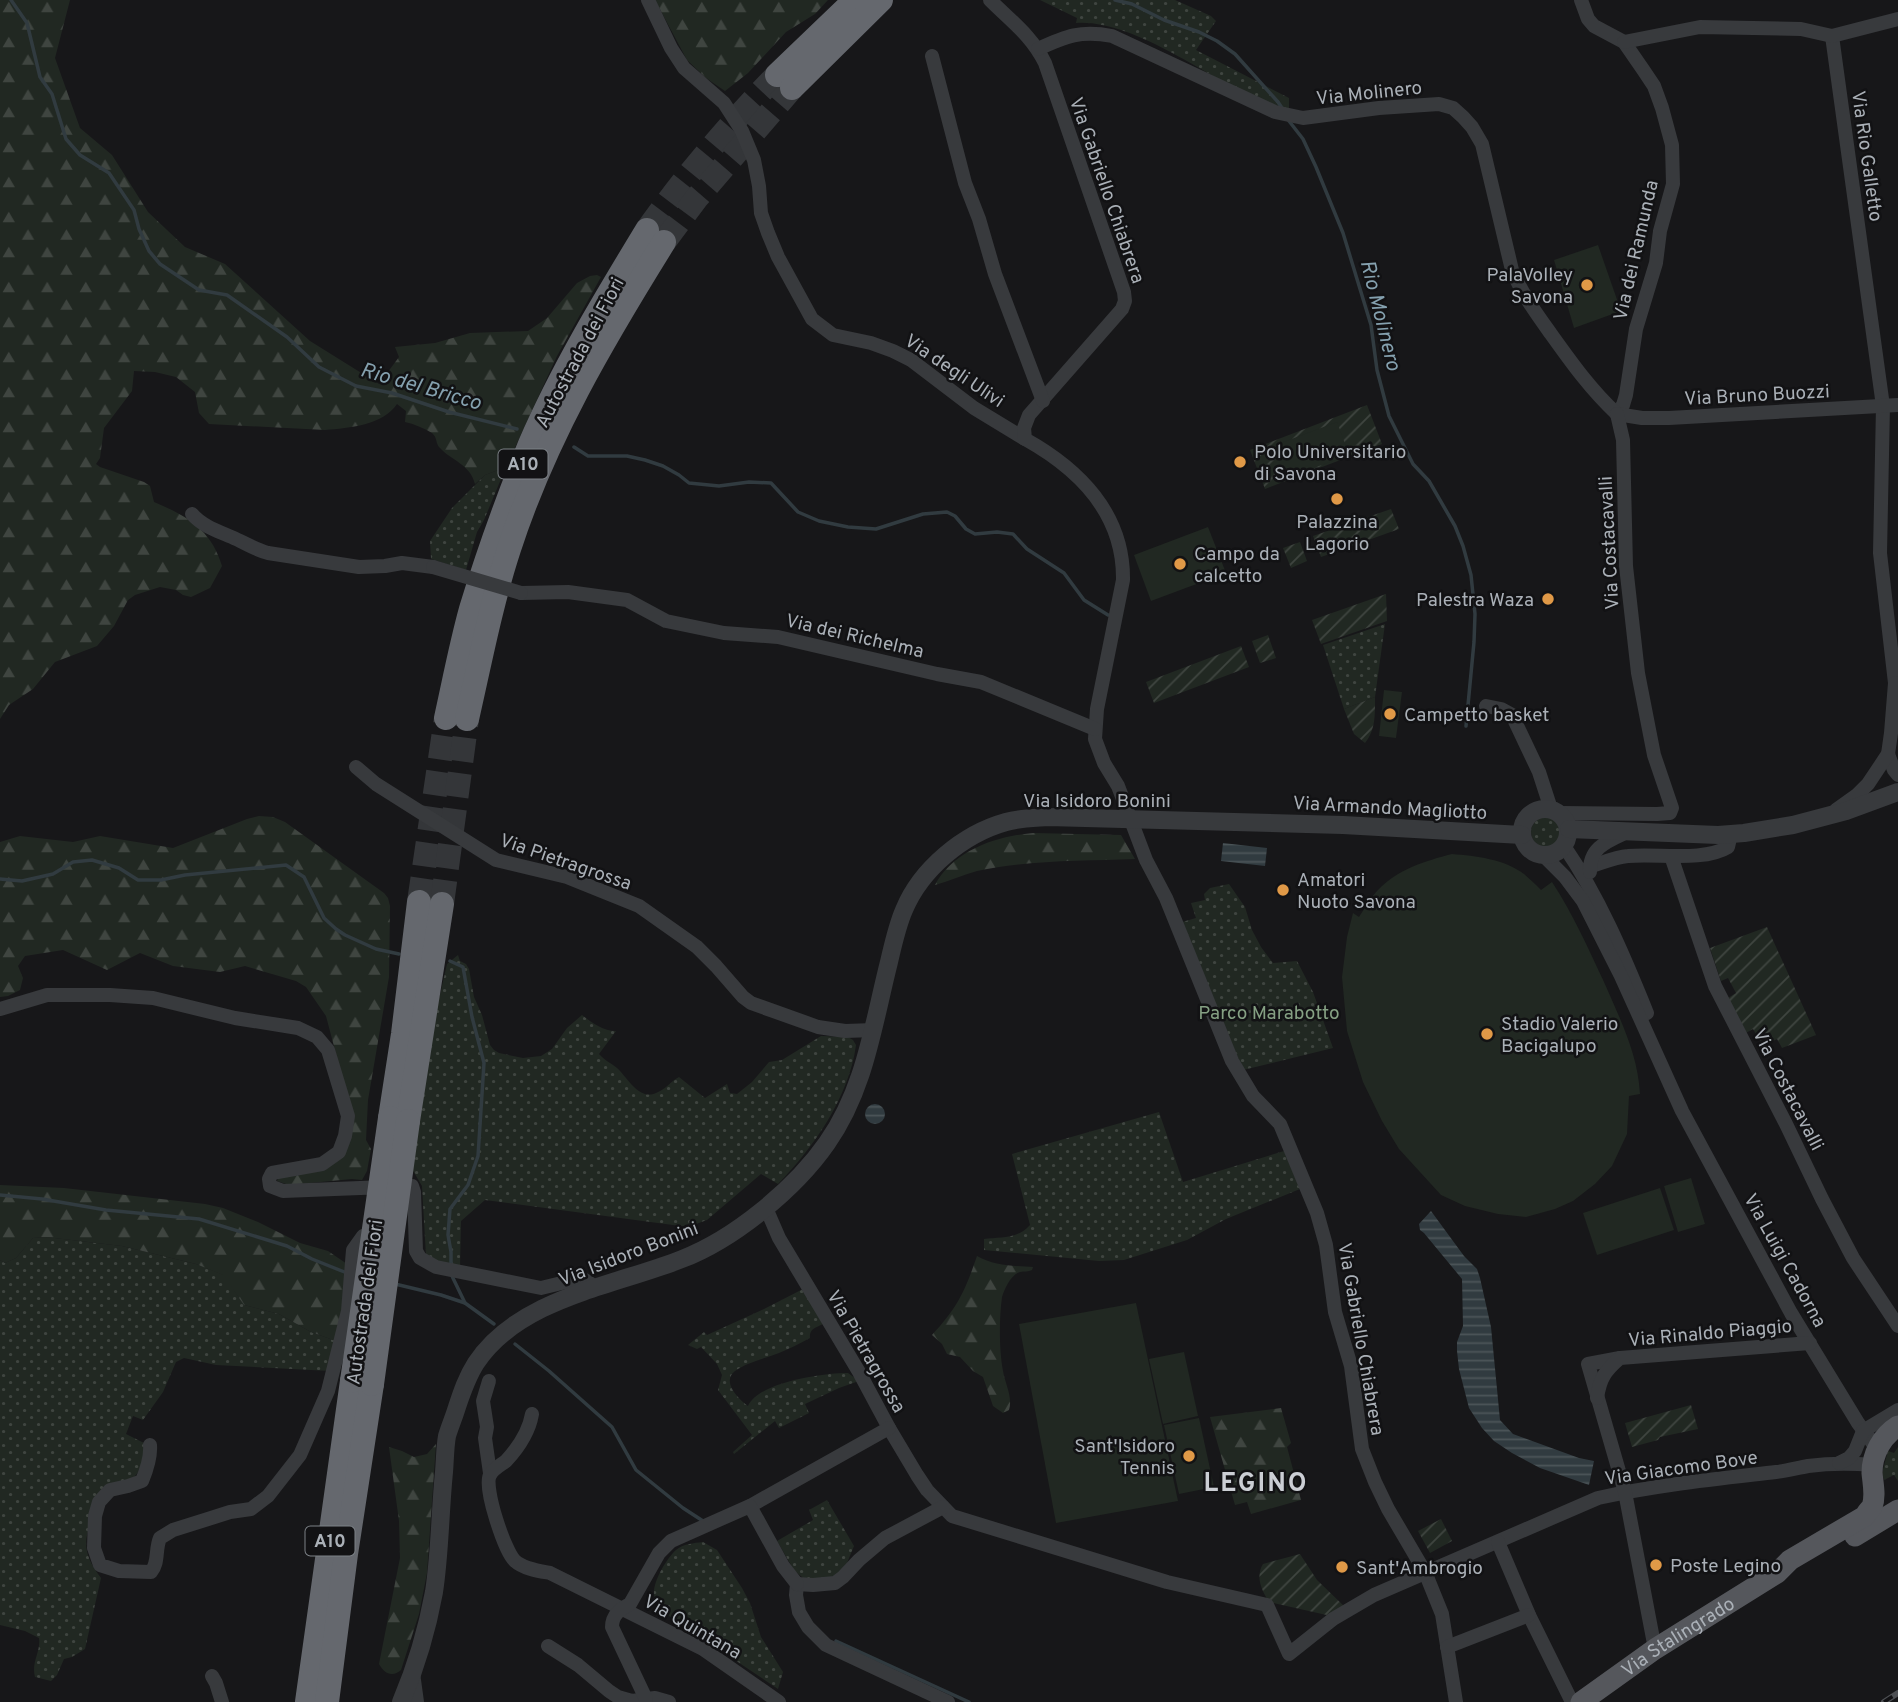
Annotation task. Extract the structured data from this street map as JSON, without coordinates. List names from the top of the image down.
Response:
{
  "streets": {
    "highway": ["Autostrada dei Fiori", "A10"],
    "main road": ["Via Stalingrado"],
    "street": [
      "Via Molinero",
      "Via Rio Galletto",
      "Via Gabriello Chiabrera",
      "Via dei Ramunda",
      "Via degli Ulivi",
      "Via Bruno Buozzi",
      "Via Costacavalli",
      "Via dei Richelma",
      "Via Isidoro Bonini",
      "Via Armando Magliotto",
      "Via Pietragrossa",
      "Via Luigi Cadorna",
      "Via Rinaldo Piaggio",
      "Via Giacomo Bove",
      "Via Quintana"
    ]
  },
  "crossings": [
    ["Via Molinero", "Via Gabriello Chiabrera"],
    ["Via Molinero", "Via dei Ramunda"],
    ["Via Molinero", "Via Bruno Buozzi"],
    ["Via Molinero", "Via Costacavalli"],
    ["Via Rio Galletto", "Via Bruno Buozzi"],
    ["Via Gabriello Chiabrera", "Via degli Ulivi"],
    ["Via Gabriello Chiabrera", "Via dei Richelma"],
    ["Via Gabriello Chiabrera", "Via Isidoro Bonini"],
    ["Via Gabriello Chiabrera", "Via Giacomo Bove"],
    ["Via dei Ramunda", "Via Bruno Buozzi"],
    ["Via dei Ramunda", "Via Costacavalli"],
    ["Via Bruno Buozzi", "Via Costacavalli"],
    ["Via Costacavalli", "Via Armando Magliotto"],
    ["Via Costacavalli", "Via Luigi Cadorna"],
    ["Via Isidoro Bonini", "Via Armando Magliotto"],
    ["Via Isidoro Bonini", "Via Pietragrossa"],
    ["Via Armando Magliotto", "Via Luigi Cadorna"],
    ["Via Pietragrossa", "Via Giacomo Bove"],
    ["Via Luigi Cadorna", "Via Rinaldo Piaggio"],
    ["Via Luigi Cadorna", "Via Giacomo Bove"],
    ["Via Luigi Cadorna", "Via Stalingrado"],
    ["Via Giacomo Bove", "Via Stalingrado"]
  ],
  "districts": ["LEGINO"],
  "water": ["Rio Molinero", "Rio del Bricco"],
  "parks": ["Parco Marabotto"],
  "places": [
    "PalaVolley Savona",
    "Polo Universitario di Savona",
    "Palazzina Lagorio",
    "Campo da calcetto",
    "Palestra Waza",
    "Campetto basket",
    "Amatori Nuoto Savona",
    "Stadio Valerio Bacigalupo",
    "Sant'Isidoro Tennis",
    "Poste Legino",
    "Sant'Ambrogio"
  ]
}
